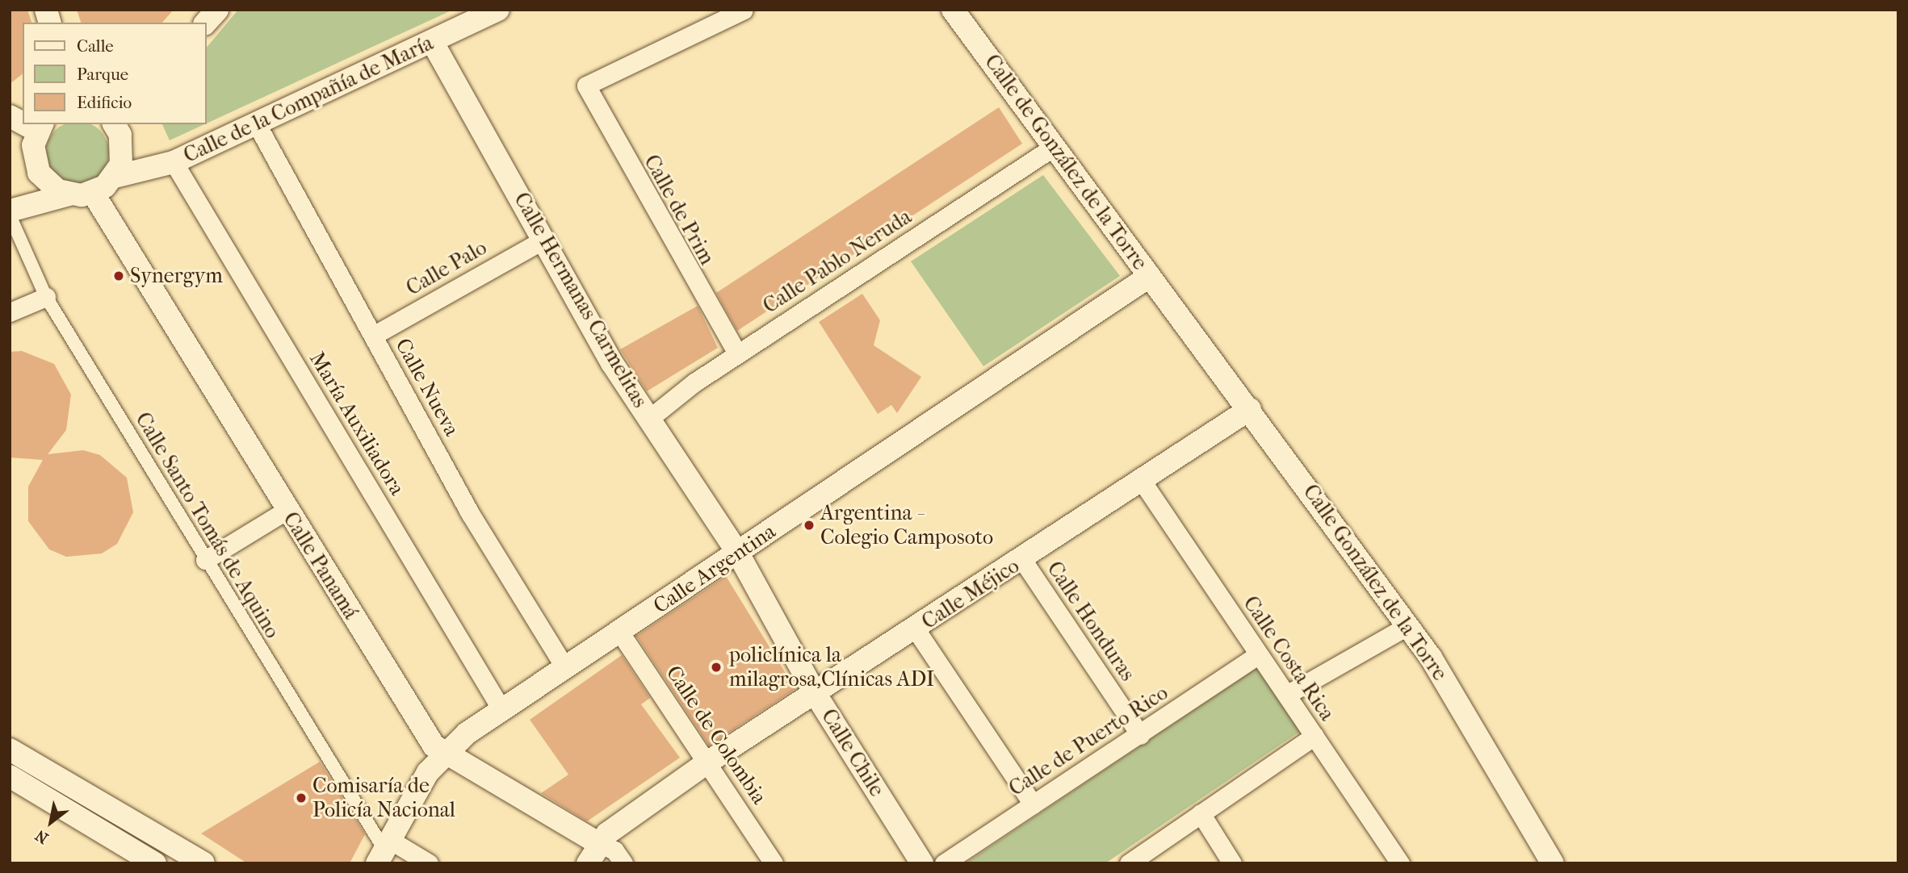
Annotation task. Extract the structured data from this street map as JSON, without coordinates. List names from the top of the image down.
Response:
{
  "streets": {
    "street": [
      "Calle de la Compañía de María",
      "Calle de González de la Torre",
      "Calle de Prim",
      "Calle Pablo Neruda",
      "Calle Palo",
      "Calle Hermanas Carmelitas",
      "Calle Nueva",
      "María Auxiliadora",
      "Calle Santo Tomás de Aquino",
      "Calle Panamá",
      "Calle Argentina",
      "Calle González de la Torre",
      "Calle Méjico",
      "Calle Honduras",
      "Calle Costa Rica",
      "Calle de Colombia",
      "Calle de Puerto Rico",
      "Calle Chile"
    ]
  },
  "crossings": [
    ["Calle de la Compañía de María", "Calle Hermanas Carmelitas"],
    ["Calle de la Compañía de María", "Calle Nueva"],
    ["Calle de la Compañía de María", "María Auxiliadora"],
    ["Calle de González de la Torre", "Calle Pablo Neruda"],
    ["Calle de González de la Torre", "Calle Argentina"],
    ["Calle de González de la Torre", "Calle González de la Torre"],
    ["Calle de Prim", "Calle Pablo Neruda"],
    ["Calle Pablo Neruda", "Calle Hermanas Carmelitas"],
    ["Calle Palo", "Calle Hermanas Carmelitas"],
    ["Calle Palo", "Calle Nueva"],
    ["Calle Hermanas Carmelitas", "Calle Argentina"],
    ["Calle Hermanas Carmelitas", "Calle Chile"],
    ["Calle Nueva", "Calle Argentina"],
    ["María Auxiliadora", "Calle Argentina"],
    ["Calle Santo Tomás de Aquino", "Calle Argentina"],
    ["Calle Panamá", "Calle Argentina"],
    ["Calle Panamá", "Calle Méjico"],
    ["Calle Argentina", "Calle de Colombia"],
    ["Calle Argentina", "Calle Chile"],
    ["Calle González de la Torre", "Calle Méjico"],
    ["Calle Méjico", "Calle Honduras"],
    ["Calle Méjico", "Calle Costa Rica"],
    ["Calle Méjico", "Calle de Colombia"],
    ["Calle Méjico", "Calle Chile"],
    ["Calle Honduras", "Calle de Puerto Rico"],
    ["Calle Costa Rica", "Calle de Puerto Rico"]
  ],
  "places": [
    "Synergym",
    "Argentina - Colegio Camposoto",
    "policlínica la milagrosa,Clínicas ADI",
    "Comisaría de Policía Nacional"
  ],
  "legend": ["Calle", "Parque", "Edificio"],
  "north": "bottom left"
}
